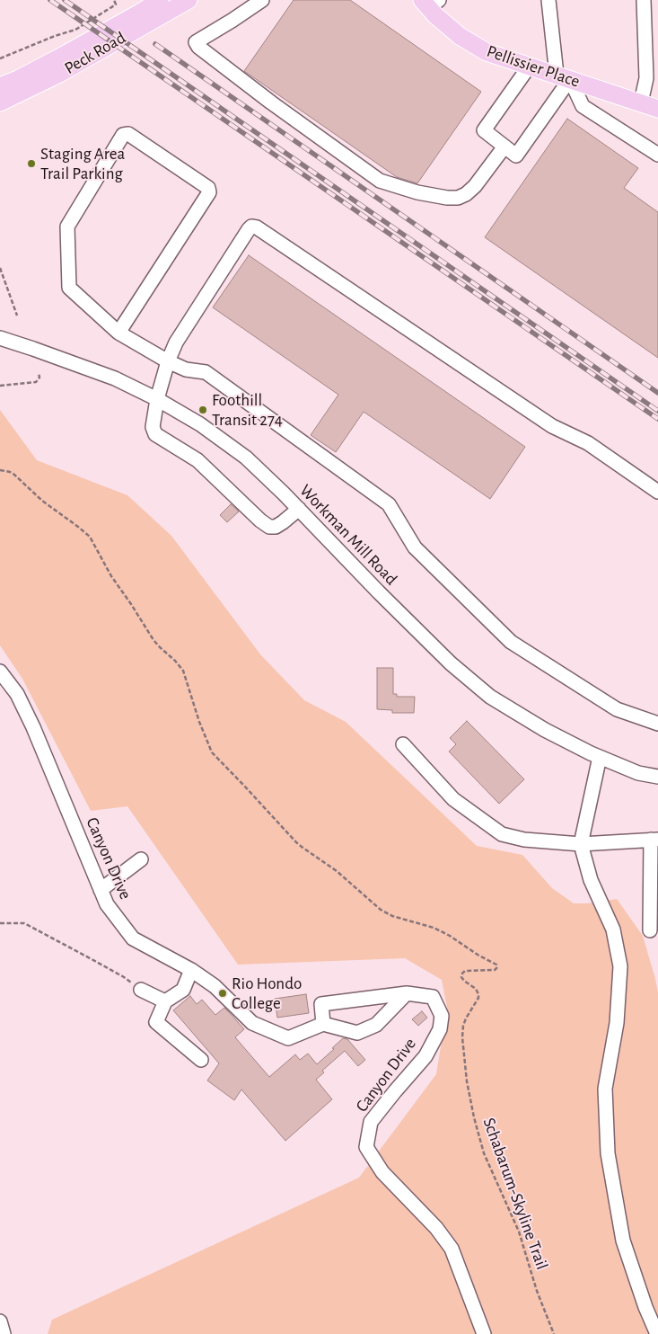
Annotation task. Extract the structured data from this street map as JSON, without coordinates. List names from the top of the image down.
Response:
{
  "streets": {
    "main road": ["Peck Road", "Pellissier Place"],
    "street": ["Workman Mill Road", "Canyon Drive"],
    "path": ["Schabarum-Skyline Trail"]
  },
  "places": ["Staging Area Trail Parking", "Foothill Transit 274", "Rio Hondo College"]
}
